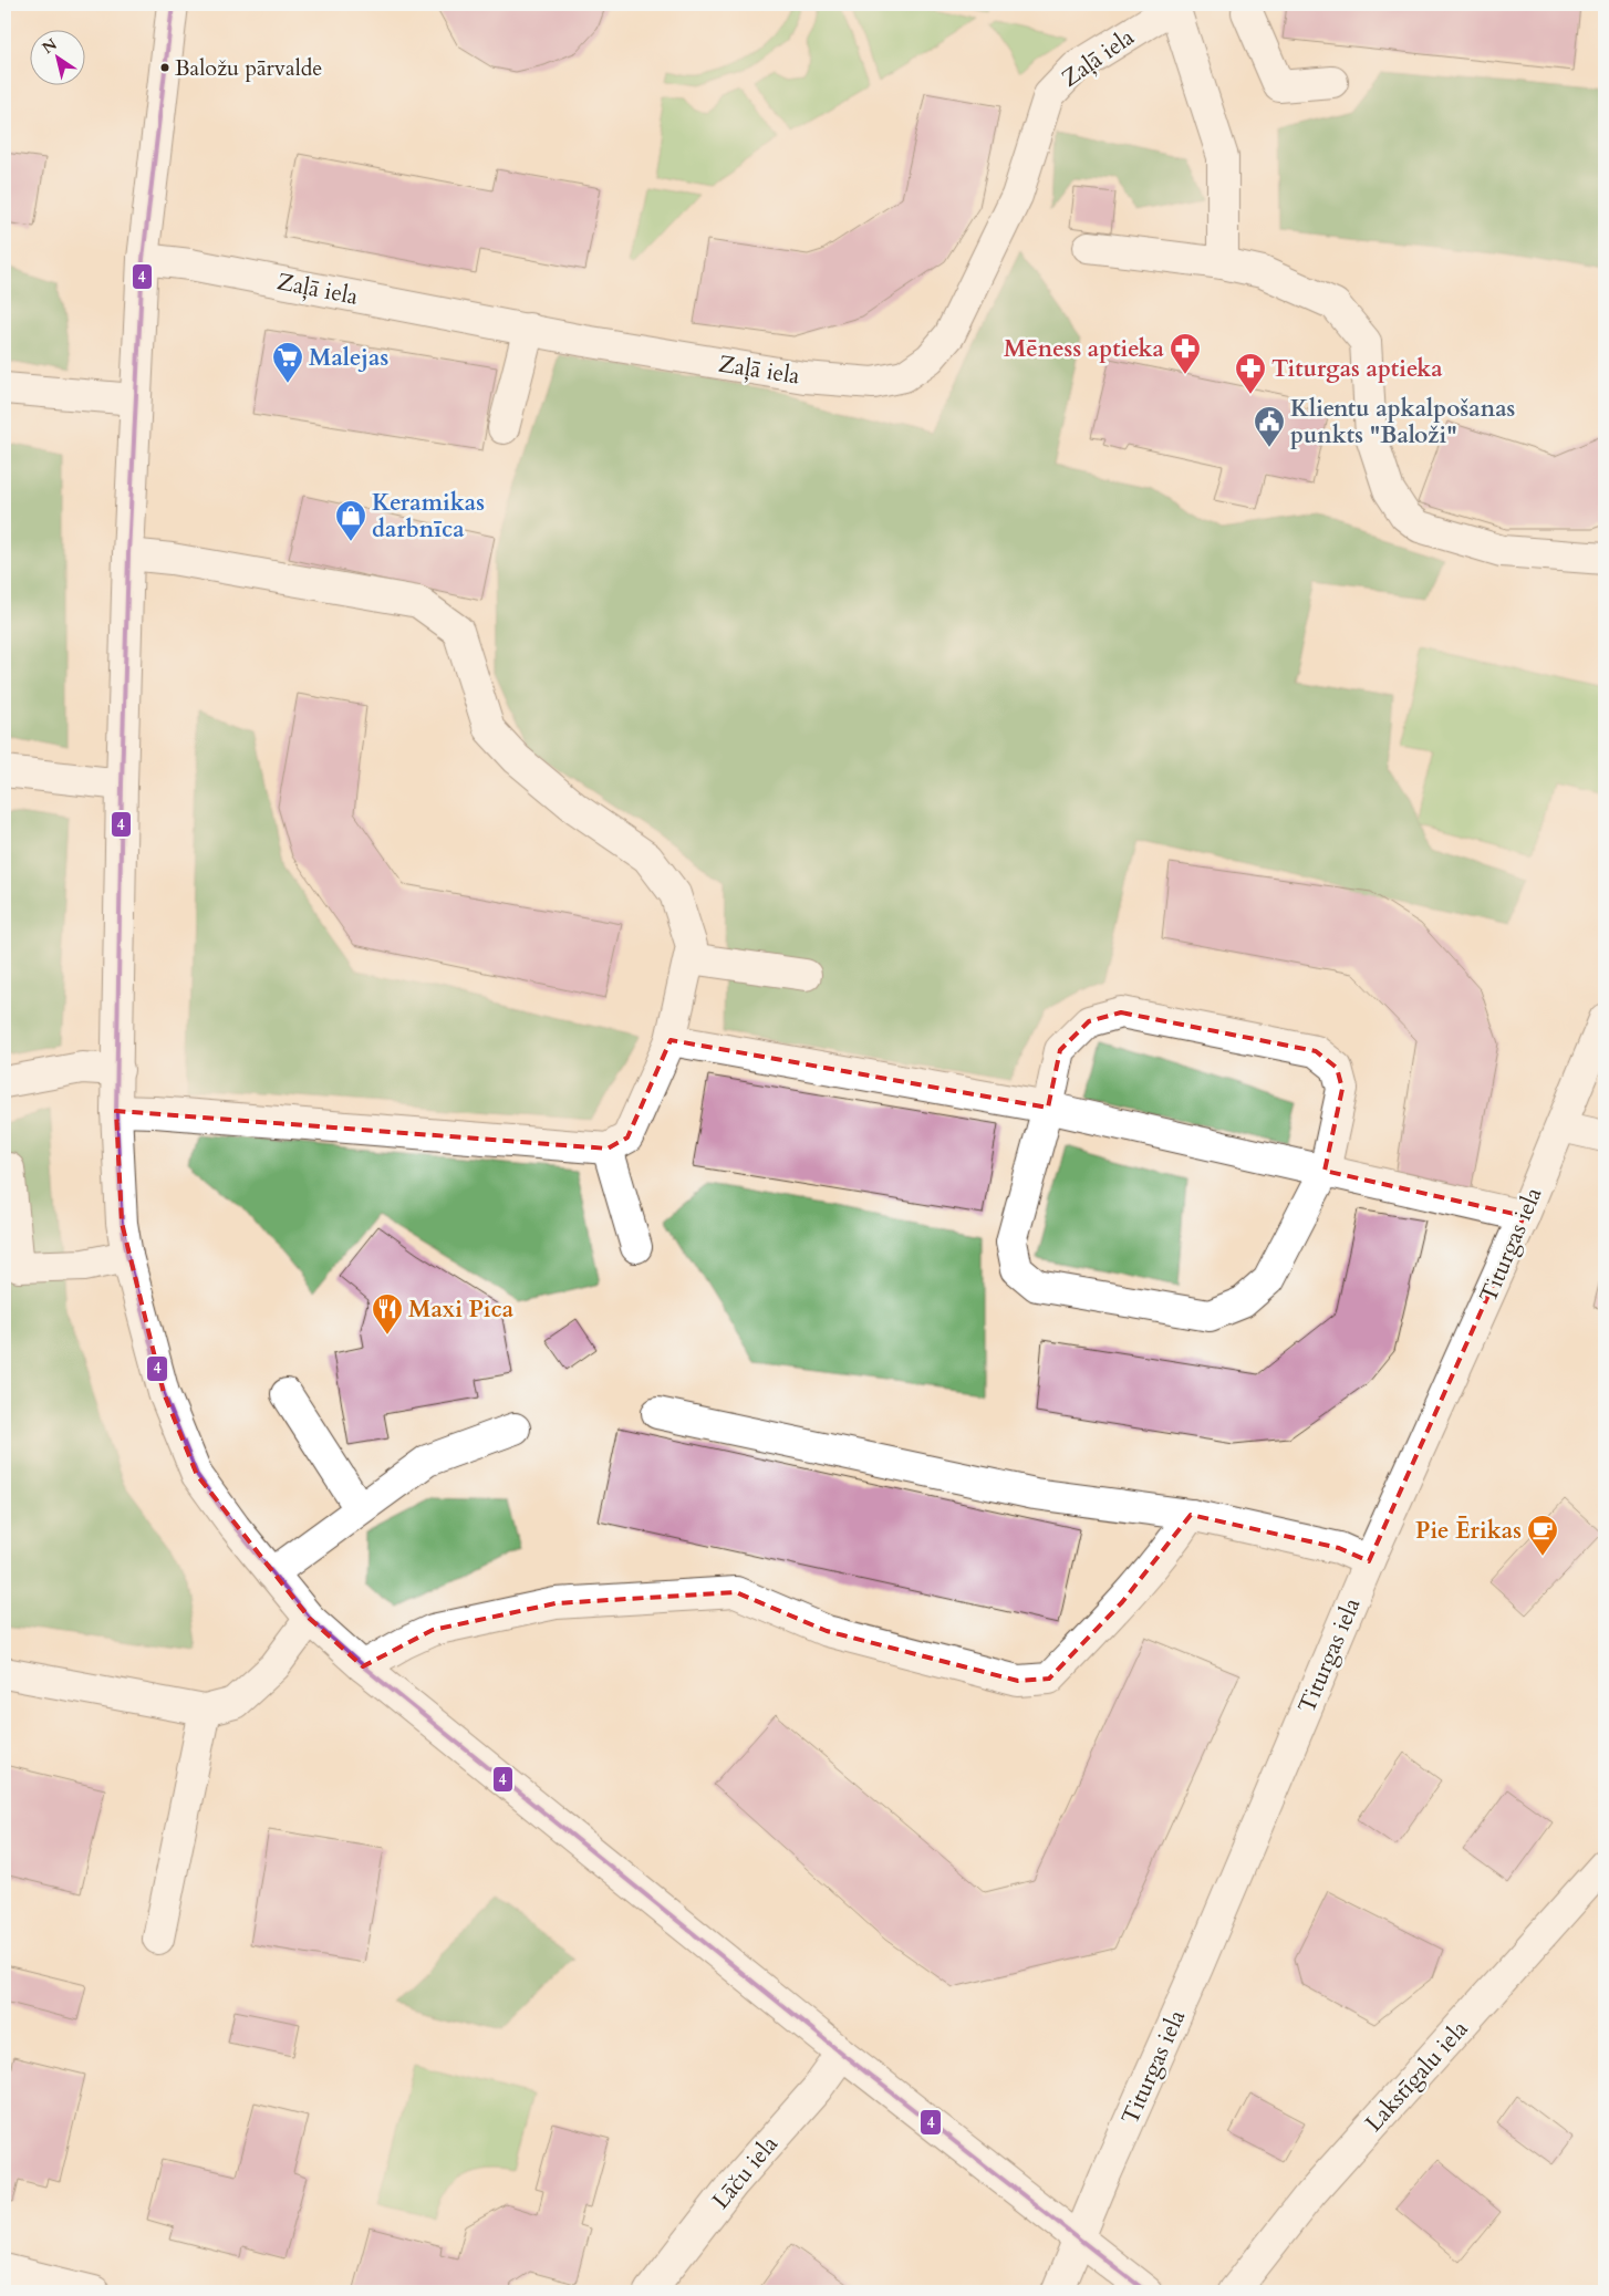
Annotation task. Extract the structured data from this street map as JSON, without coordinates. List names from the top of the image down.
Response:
{
  "streets": {
    "street": [
      "Zaļā iela",
      "Titurgas iela",
      "Lakstīgalu iela",
      "Lāču iela"
    ]
  },
  "places": {
    "other": ["Baložu pārvalde"],
    "pharmacy": ["Mēness aptieka", "Titurgas aptieka"],
    "supermarket": ["Malejas"],
    "public building": ["Klientu apkalpošanas punkts \"Baloži\""],
    "shop": ["Keramikas darbnīca"],
    "restaurant": ["Maxi Pica"],
    "cafe": ["Pie Ērikas"]
  },
  "lines": ["transit line 4"],
  "north": "top left"
}
